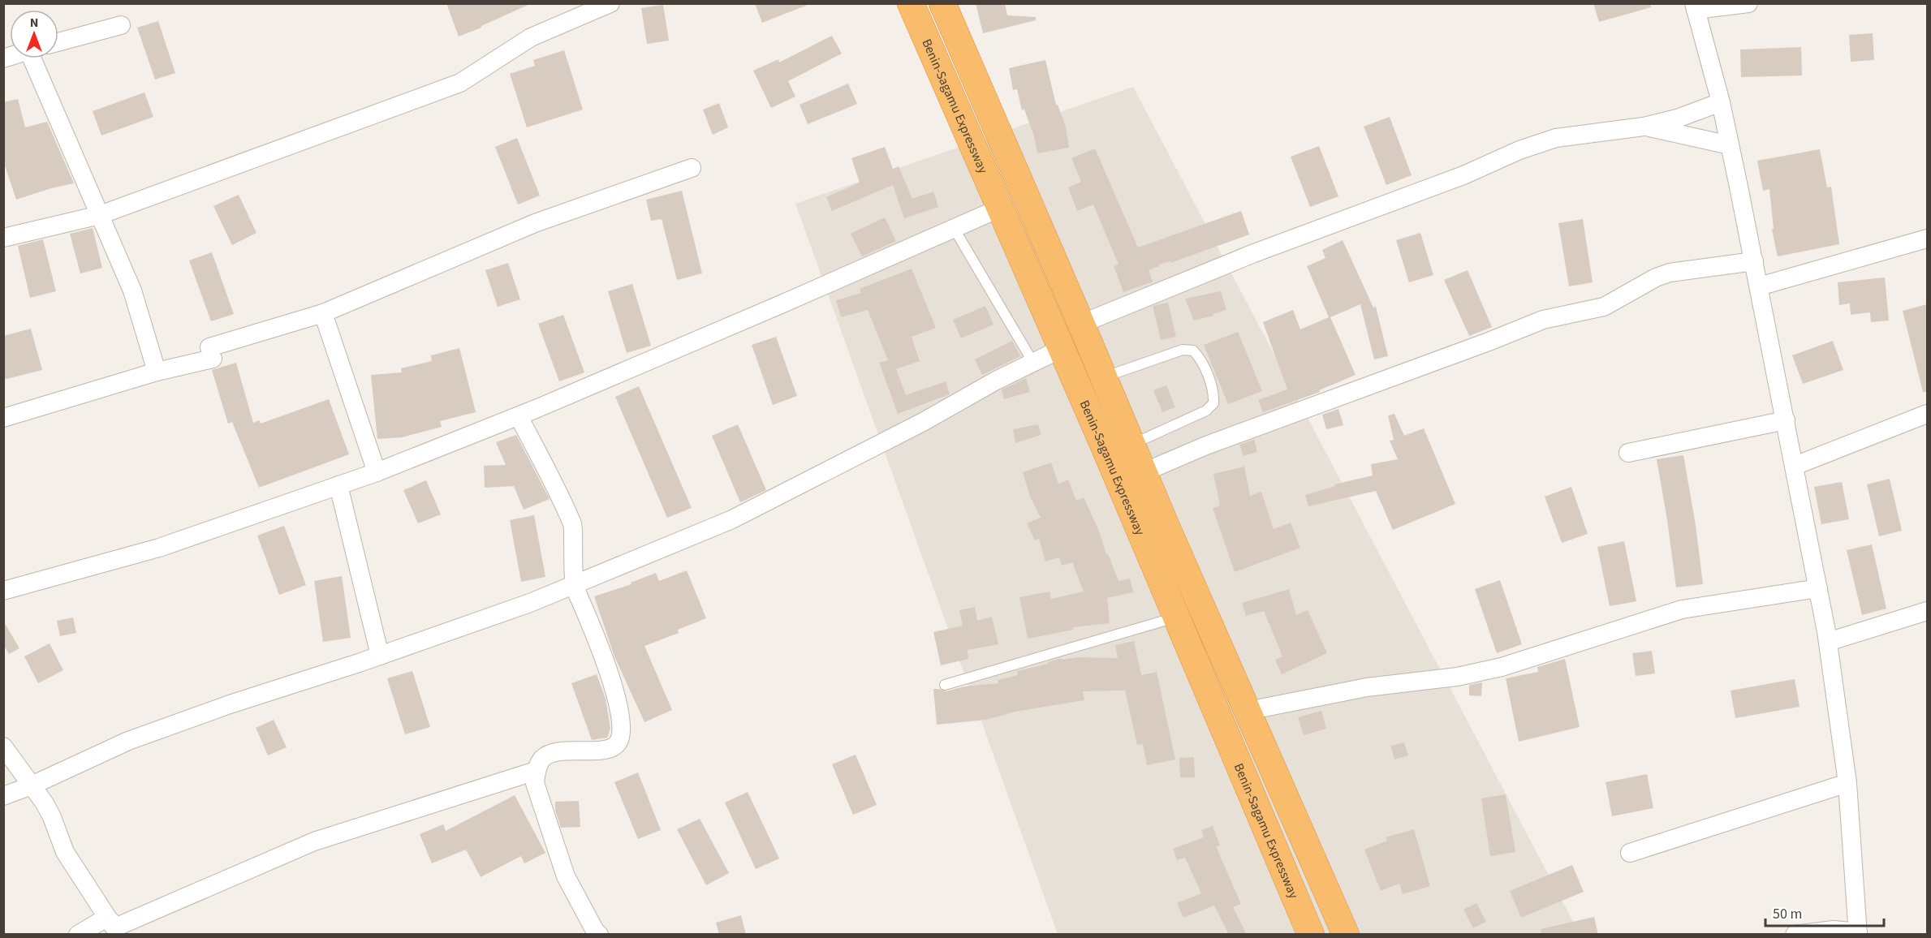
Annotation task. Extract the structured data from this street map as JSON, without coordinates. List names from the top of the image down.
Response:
{
  "streets": {
    "highway": ["Benin-Sagamu Expressway"]
  },
  "scale_bar": "50 m",
  "north": "top"
}
